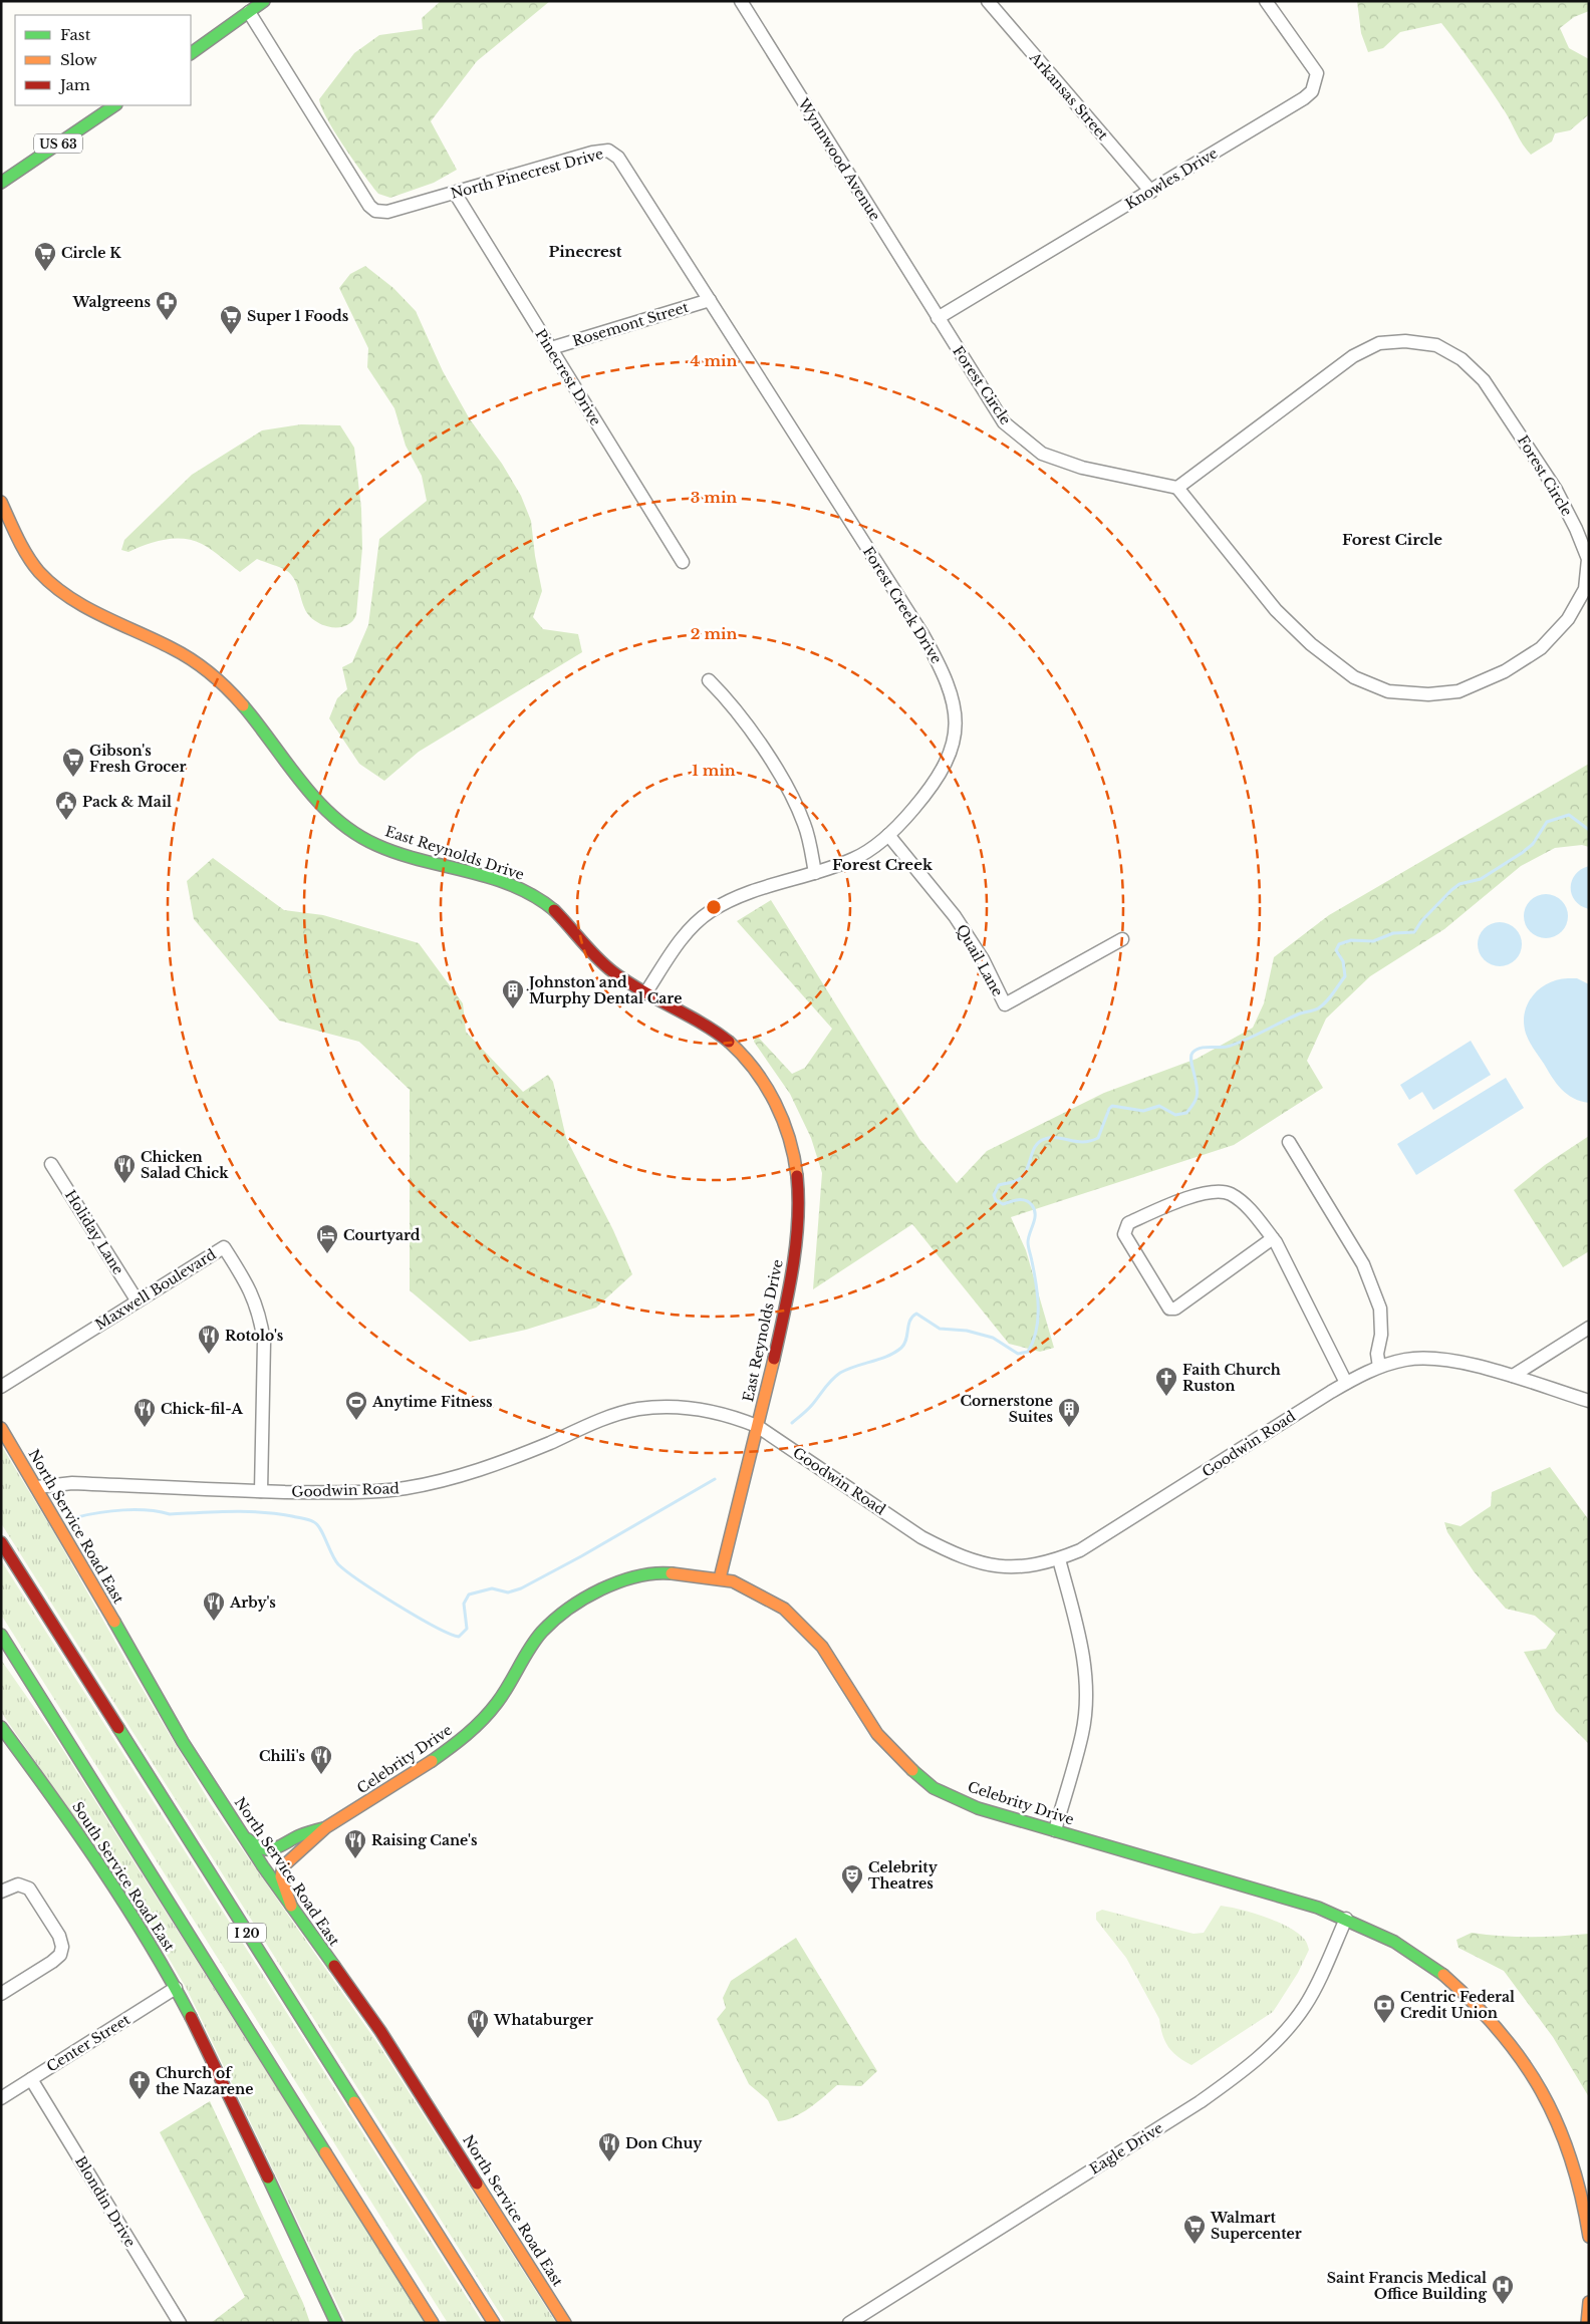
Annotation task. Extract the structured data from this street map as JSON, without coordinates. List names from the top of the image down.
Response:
{
  "streets": {
    "main road": [
      "US 63",
      "East Reynolds Drive",
      "North Service Road East",
      "Celebrity Drive",
      "South Service Road East",
      "I 20"
    ],
    "street": [
      "Arkansas Street",
      "Wynnwood Avenue",
      "North Pinecrest Drive",
      "Knowles Drive",
      "Rosemont Street",
      "Pinecrest Drive",
      "Forest Circle",
      "Forest Creek Drive",
      "Quail Lane",
      "Holiday Lane",
      "Maxwell Boulevard",
      "Goodwin Road",
      "Center Street",
      "Eagle Drive",
      "Blondin Drive"
    ]
  },
  "crossings": [
    ["Arkansas Street", "Knowles Drive"],
    ["Wynnwood Avenue", "Knowles Drive"],
    ["Wynnwood Avenue", "Forest Circle"],
    ["North Pinecrest Drive", "Rosemont Street"],
    ["North Pinecrest Drive", "Pinecrest Drive"],
    ["North Pinecrest Drive", "Forest Creek Drive"],
    ["Knowles Drive", "Forest Circle"],
    ["Rosemont Street", "Pinecrest Drive"],
    ["Forest Creek Drive", "East Reynolds Drive"],
    ["Forest Creek Drive", "Quail Lane"],
    ["East Reynolds Drive", "Goodwin Road"],
    ["East Reynolds Drive", "Celebrity Drive"],
    ["Holiday Lane", "Maxwell Boulevard"],
    ["Maxwell Boulevard", "Goodwin Road"],
    ["Goodwin Road", "North Service Road East"],
    ["Celebrity Drive", "Eagle Drive"],
    ["South Service Road East", "Center Street"],
    ["Center Street", "Blondin Drive"]
  ],
  "districts": ["Pinecrest", "Forest Circle", "Forest Creek"],
  "places": {
    "supermarket": [
      "Circle K",
      "Super 1 Foods",
      "Gibson's Fresh Grocer",
      "Walmart Supercenter"
    ],
    "pharmacy": ["Walgreens"],
    "public building": ["Pack & Mail"],
    "building": ["Johnston and Murphy Dental Care", "Cornerstone Suites"],
    "restaurant": [
      "Chicken Salad Chick",
      "Rotolo's",
      "Chick-fil-A",
      "Arby's",
      "Chili's",
      "Raising Cane's",
      "Whataburger",
      "Don Chuy"
    ],
    "hotel": ["Courtyard"],
    "church": ["Faith Church Ruston", "Church of the Nazarene"],
    "sports": ["Anytime Fitness"],
    "theatre": ["Celebrity Theatres"],
    "bank": ["Centric Federal Credit Union"],
    "hospital": ["Saint Francis Medical Office Building"]
  },
  "legend": ["Fast", "Slow", "Jam"],
  "rings": [
    "4 min",
    "3 min",
    "2 min",
    "1 min"
  ]
}
